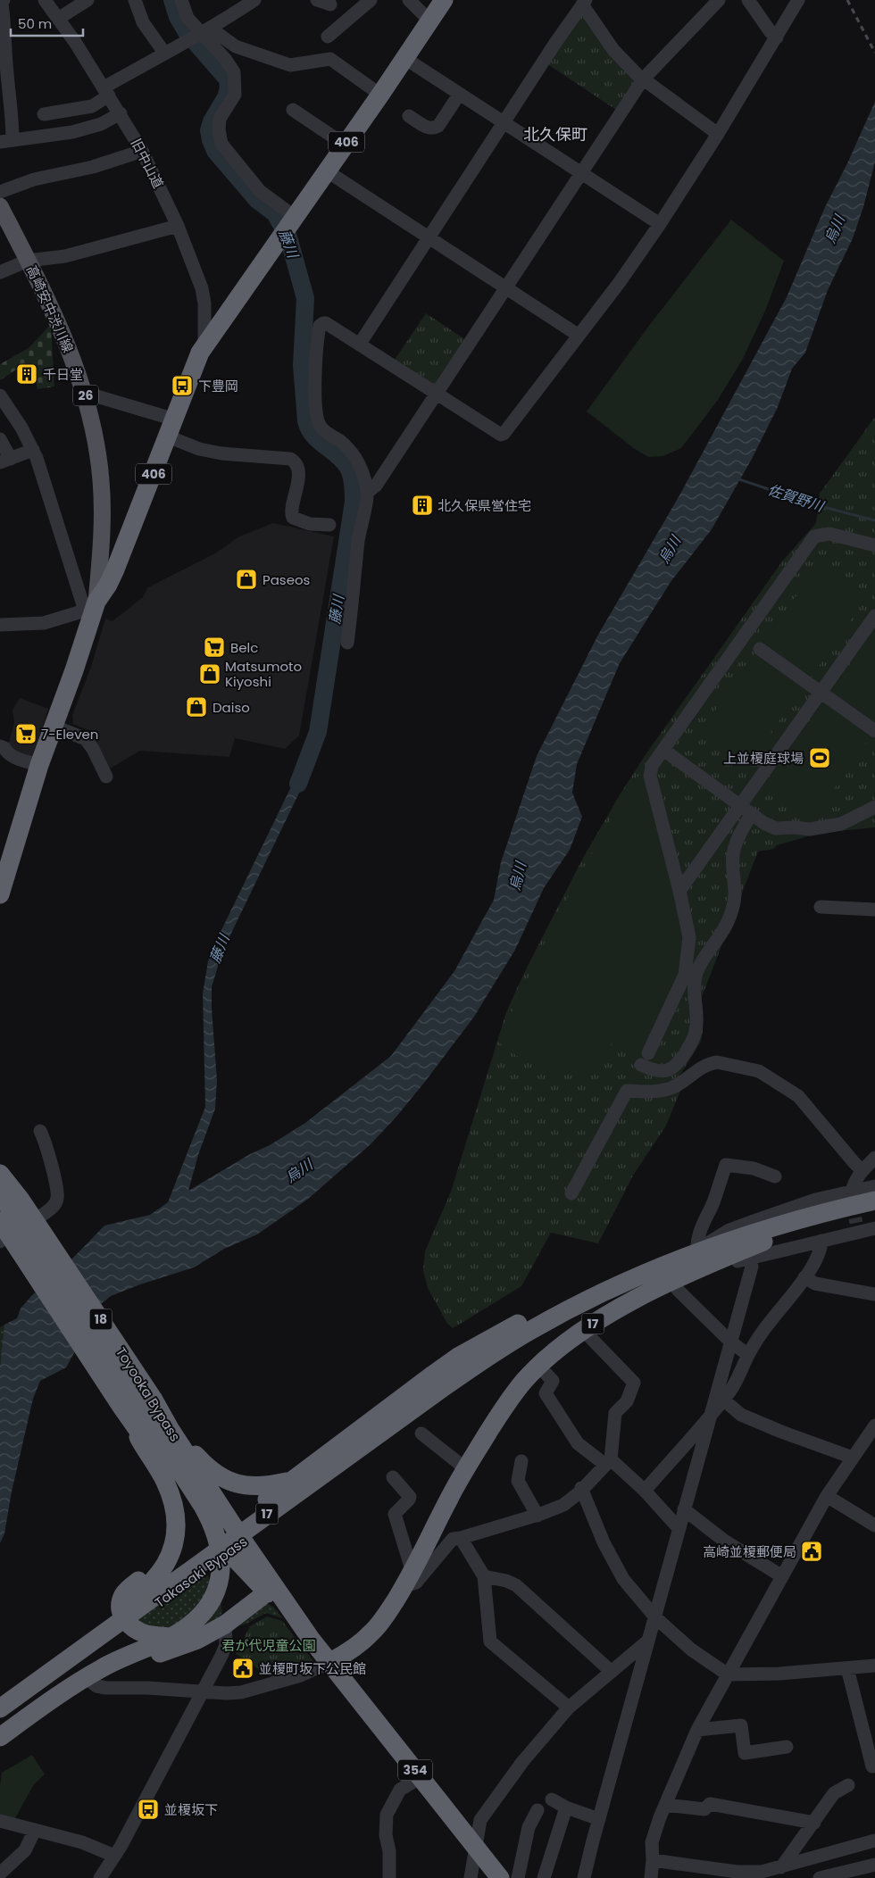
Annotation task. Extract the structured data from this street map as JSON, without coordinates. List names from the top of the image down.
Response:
{
  "streets": {
    "highway": [
      "406",
      "18",
      "17",
      "Toyooka Bypass",
      "Takasaki Bypass",
      "354"
    ],
    "main road": ["高崎安中渋川線", "26"],
    "street": ["旧中山道"]
  },
  "crossings": [
    ["406", "旧中山道"],
    ["406", "高崎安中渋川線"],
    ["18", "Toyooka Bypass"],
    ["17", "Toyooka Bypass"],
    ["17", "Takasaki Bypass"],
    ["17", "354"],
    ["Toyooka Bypass", "354"]
  ],
  "districts": ["北久保町"],
  "water": ["烏川", "藤川", "佐賀野川"],
  "parks": ["君が代児童公園"],
  "places": {
    "building": ["千日堂", "北久保県営住宅"],
    "bus stop": ["下豊岡", "並榎坂下"],
    "shop": ["Paseos", "Matsumoto Kiyoshi", "Daiso"],
    "supermarket": ["Belc", "7-Eleven"],
    "sports": ["上並榎庭球場"],
    "public building": ["高崎並榎郵便局", "並榎町坂下公民館"]
  },
  "scale_bar": "50 m"
}
